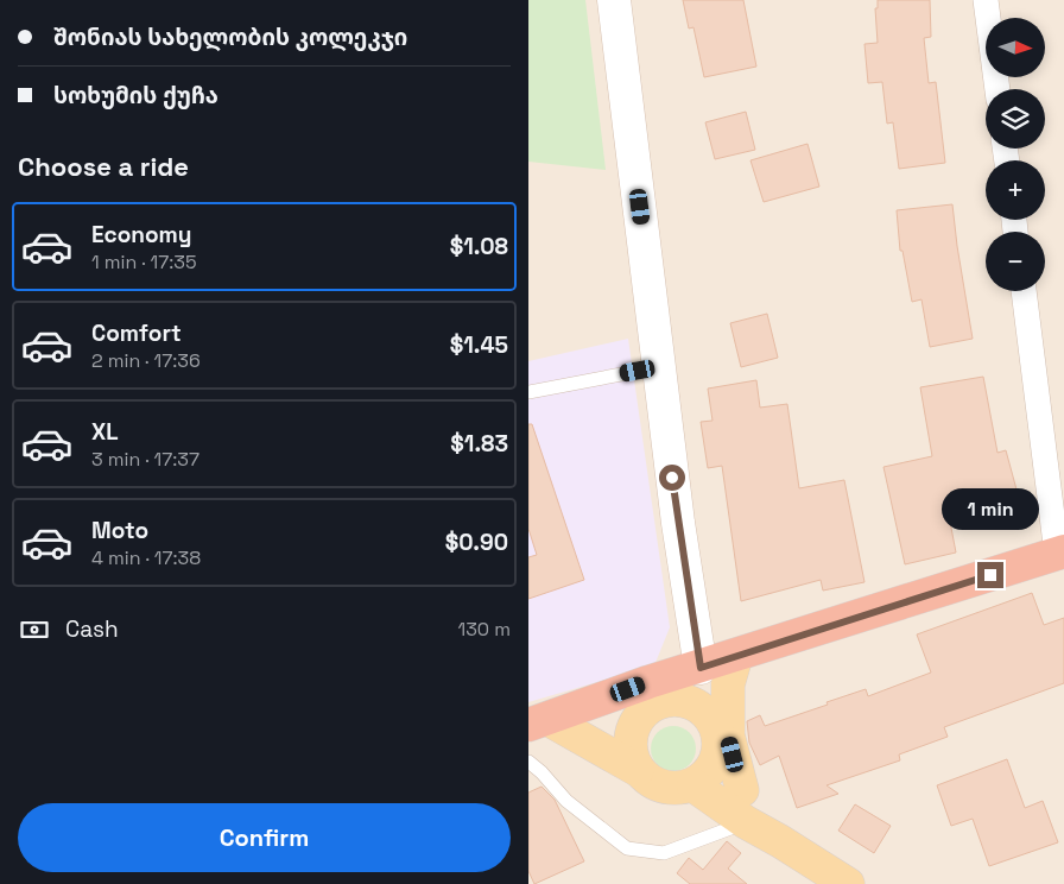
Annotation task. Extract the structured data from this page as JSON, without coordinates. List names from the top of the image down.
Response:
{
  "north": "right",
  "page": {
    "banner": ["შონიას სახელობის კოლეკჯი", "სოხუმის ქუჩა"],
    "map_buttons": ["+", "−"],
    "heading": "Choose a ride",
    "list": [
      {
        "name": "Economy",
        "note": "1 min · 17:35",
        "value": "$1.08"
      },
      {
        "name": "Comfort",
        "note": "2 min · 17:36",
        "value": "$1.45"
      },
      {
        "name": "XL",
        "note": "3 min · 17:37",
        "value": "$1.83"
      },
      {
        "name": "Moto",
        "note": "4 min · 17:38",
        "value": "$0.90"
      }
    ],
    "bubble": "1 min",
    "pay": ["Cash", "130 m"],
    "buttons": "Confirm"
  }
}
